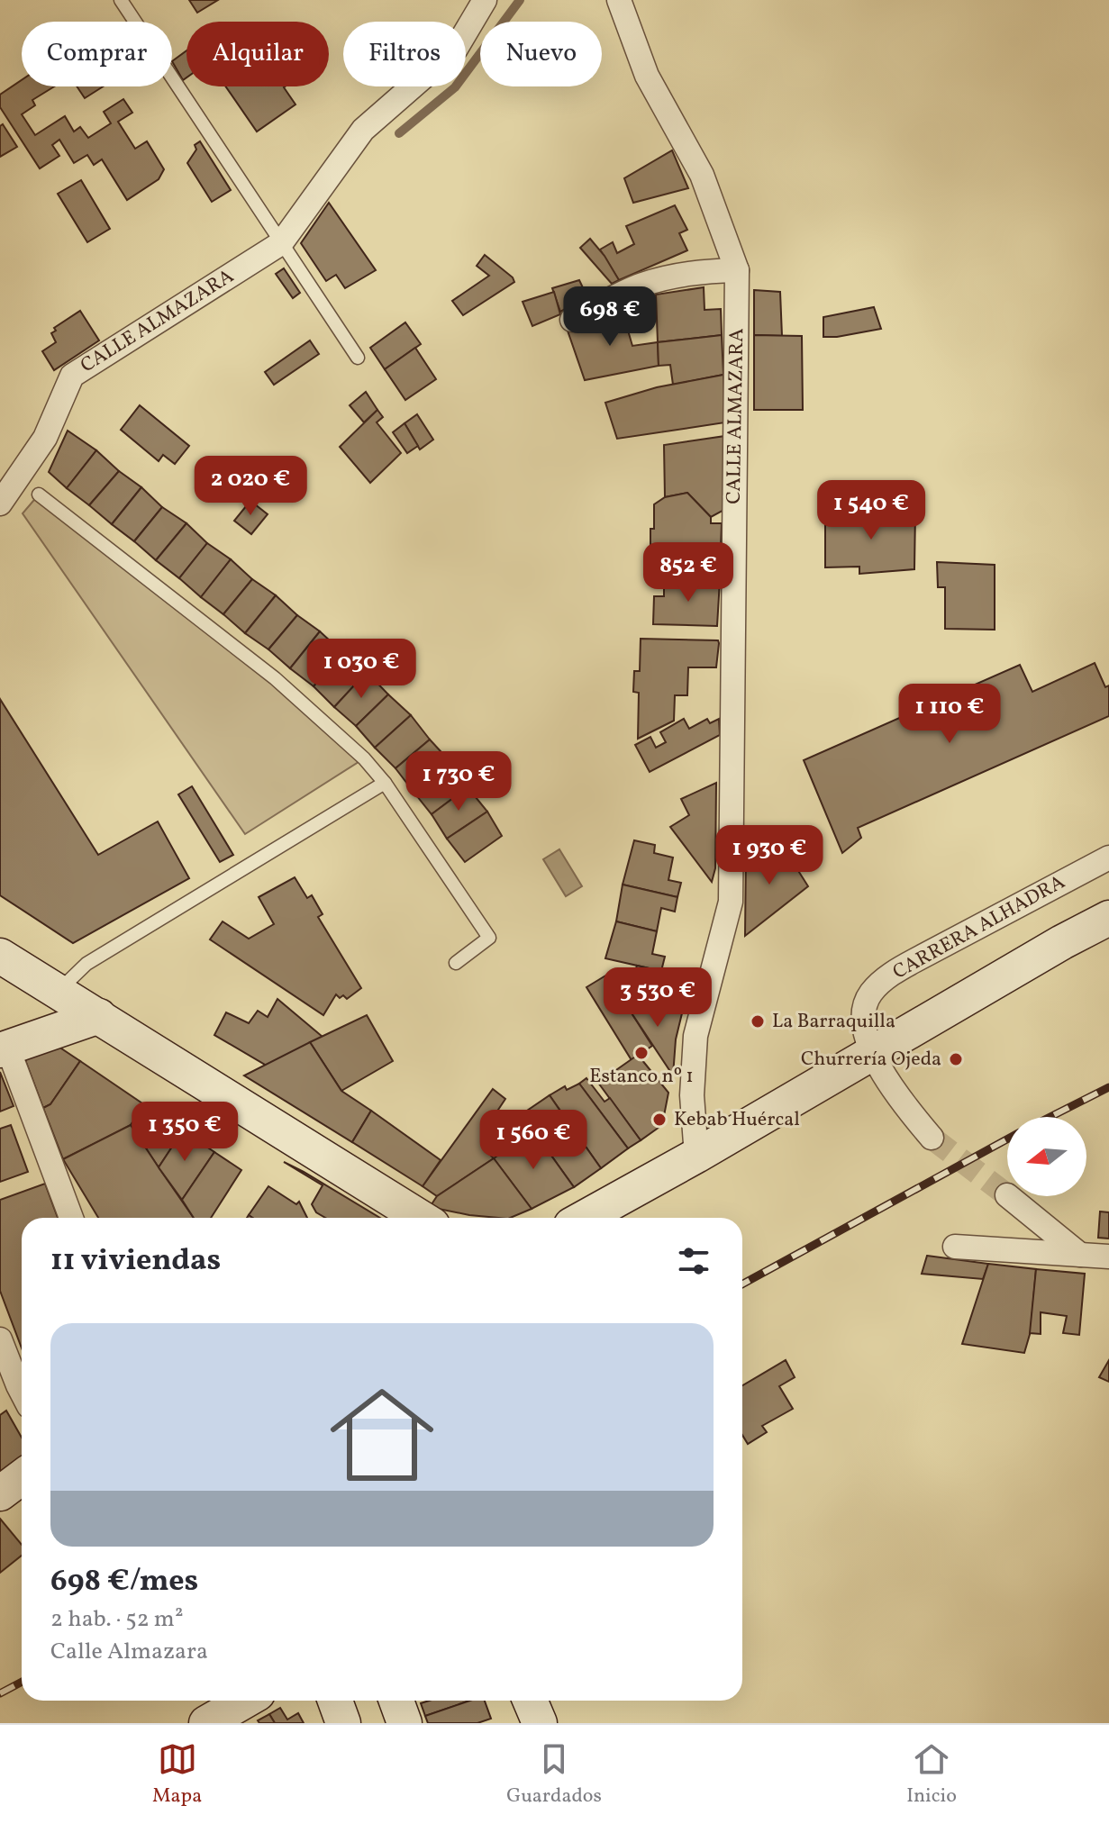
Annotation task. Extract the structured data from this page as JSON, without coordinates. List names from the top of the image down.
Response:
{
  "streets": {
    "street": ["CALLE ALMAZARA", "CARRERA ALHADRA"]
  },
  "places": [
    "La Barraquilla",
    "Estanco nº 1",
    "Churrería Ojeda",
    "Kebab Huércal"
  ],
  "north": "left",
  "page": {
    "chip": [
      "Comprar",
      "Alquilar",
      "Filtros",
      "Nuevo"
    ],
    "price": [
      "698 €",
      "2 020 €",
      "1 540 €",
      "852 €",
      "1 030 €",
      "1 110 €",
      "1 730 €",
      "1 930 €",
      "3 530 €",
      "1 350 €",
      "1 560 €"
    ],
    "heading": "11 viviendas",
    "list": [
      {
        "name": "698 €/mes",
        "note": "2 hab. · 52 m² · Calle Almazara"
      }
    ],
    "tabs": ["Mapa", "Guardados", "Inicio"]
  }
}
